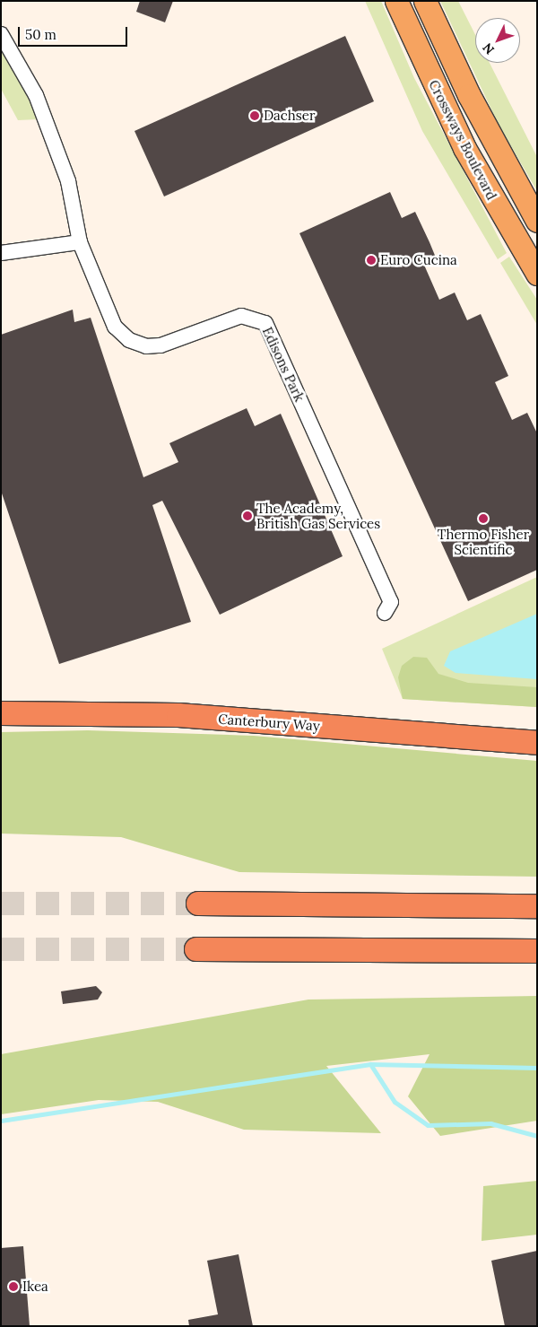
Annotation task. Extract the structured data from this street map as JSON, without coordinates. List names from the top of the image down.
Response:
{
  "streets": {
    "highway": ["Canterbury Way"],
    "main road": ["Crossways Boulevard"],
    "street": ["Edisons Park"]
  },
  "places": [
    "Dachser",
    "Euro Cucina",
    "The Academy, British Gas Services",
    "Thermo Fisher Scientific",
    "Ikea"
  ],
  "scale_bar": "50 m",
  "north": "bottom left"
}
